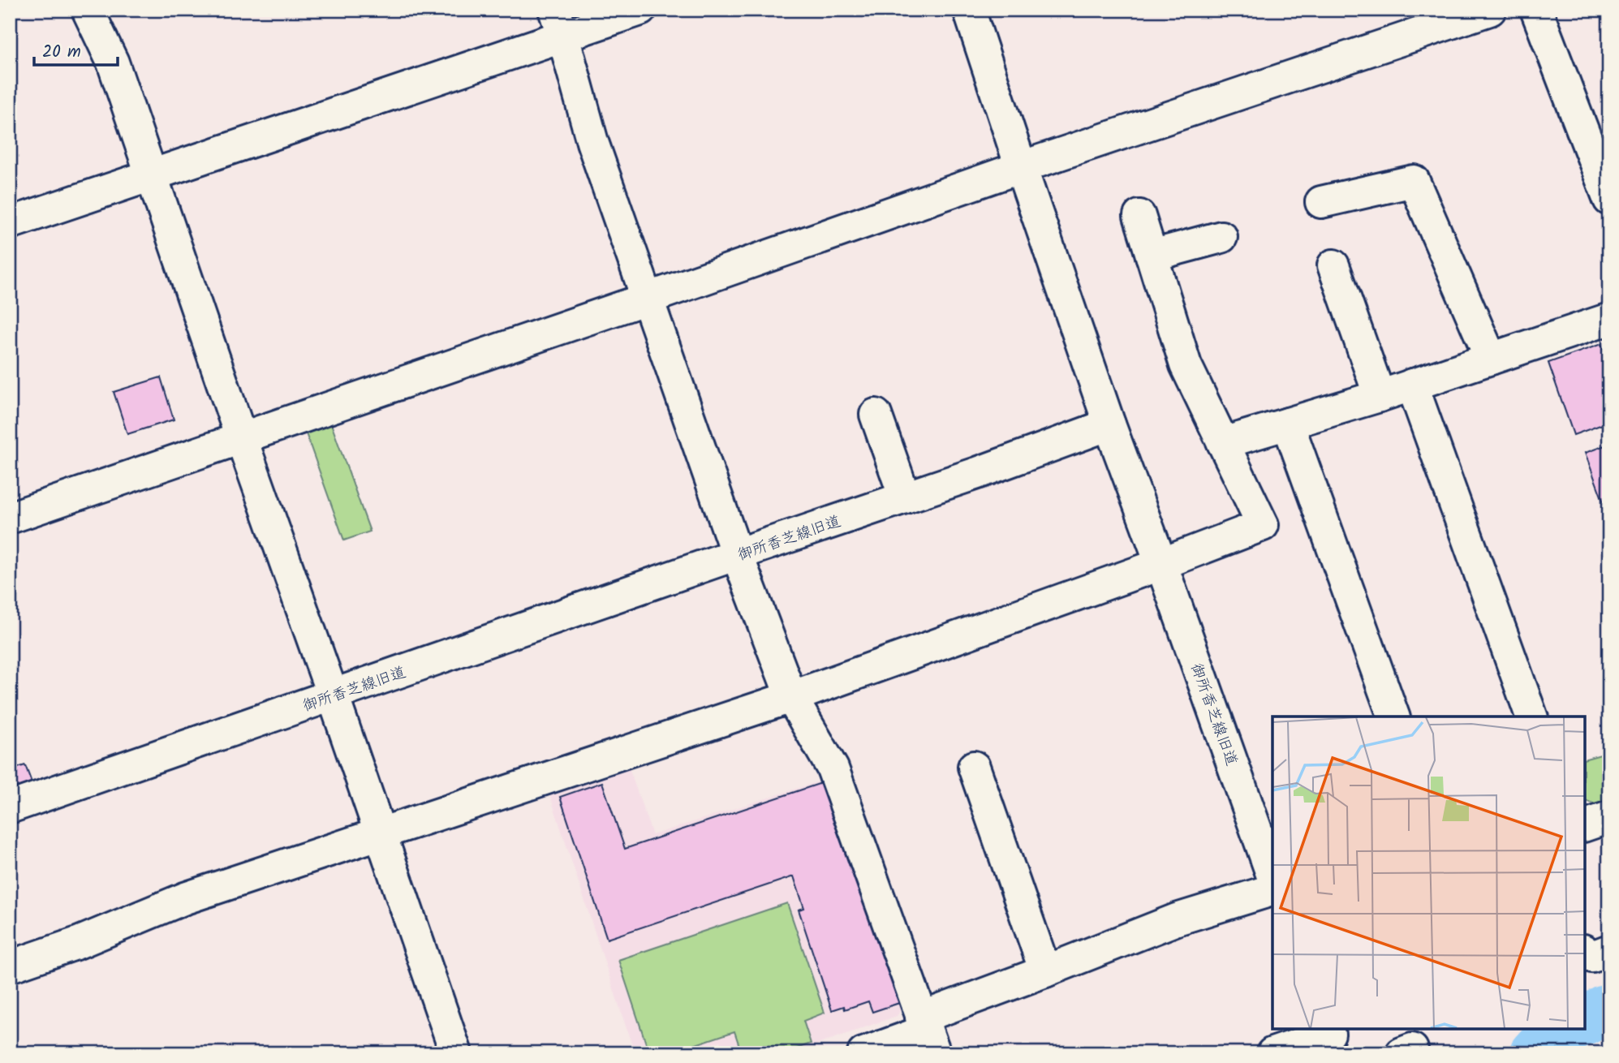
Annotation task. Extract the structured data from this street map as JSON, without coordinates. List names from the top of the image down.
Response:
{
  "streets": {
    "street": ["御所香芝線旧道"]
  },
  "scale_bar": "20 m"
}
